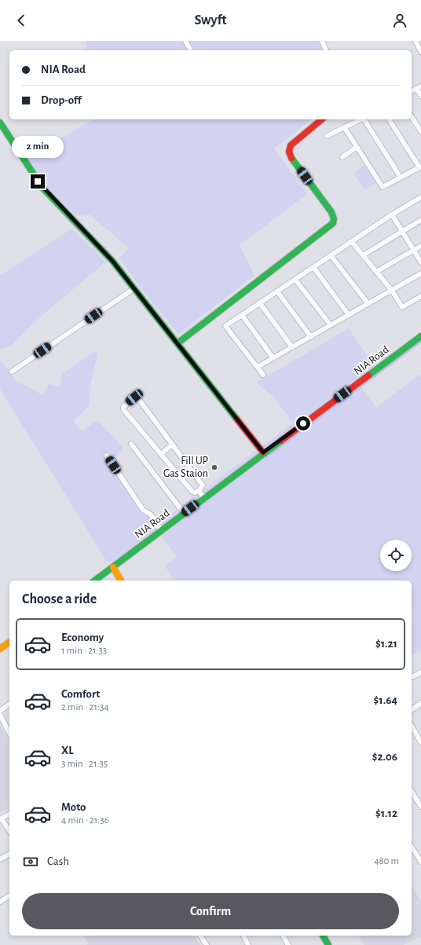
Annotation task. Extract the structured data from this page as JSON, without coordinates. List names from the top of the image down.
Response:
{
  "streets": {
    "street": ["NIA Road"]
  },
  "places": ["Fill UP Gas Staion"],
  "page": {
    "header": "Swyft",
    "banner": ["NIA Road", "Drop-off"],
    "bubble": "2 min",
    "heading": "Choose a ride",
    "list": [
      {
        "name": "Economy",
        "note": "1 min · 21:33",
        "value": "$1.21"
      },
      {
        "name": "Comfort",
        "note": "2 min · 21:34",
        "value": "$1.64"
      },
      {
        "name": "XL",
        "note": "3 min · 21:35",
        "value": "$2.06"
      },
      {
        "name": "Moto",
        "note": "4 min · 21:36",
        "value": "$1.12"
      }
    ],
    "pay": ["Cash", "480 m"],
    "buttons": "Confirm"
  }
}
